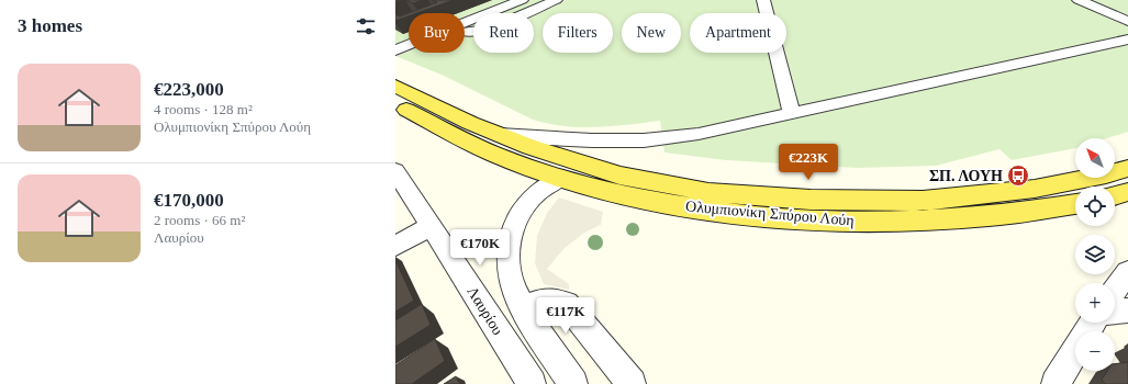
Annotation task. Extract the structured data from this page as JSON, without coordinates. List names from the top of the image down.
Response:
{
  "streets": {
    "main road": ["Ολυμπιονίκη Σπύρου Λούη"],
    "street": ["Λαυρίου"]
  },
  "places": {
    "bus stop": ["ΣΠ. ΛΟΥΗ"]
  },
  "north": "top left",
  "page": {
    "heading": "3 homes",
    "chip": [
      "Buy",
      "Rent",
      "Filters",
      "New",
      "Apartment"
    ],
    "list": [
      {
        "name": "€223,000",
        "note": "4 rooms · 128 m² · Ολυμπιονίκη Σπύρου Λούη"
      },
      {
        "name": "€170,000",
        "note": "2 rooms · 66 m² · Λαυρίου"
      }
    ],
    "map_buttons": ["+", "−"],
    "price": ["€223K", "€170K", "€117K"]
  }
}
